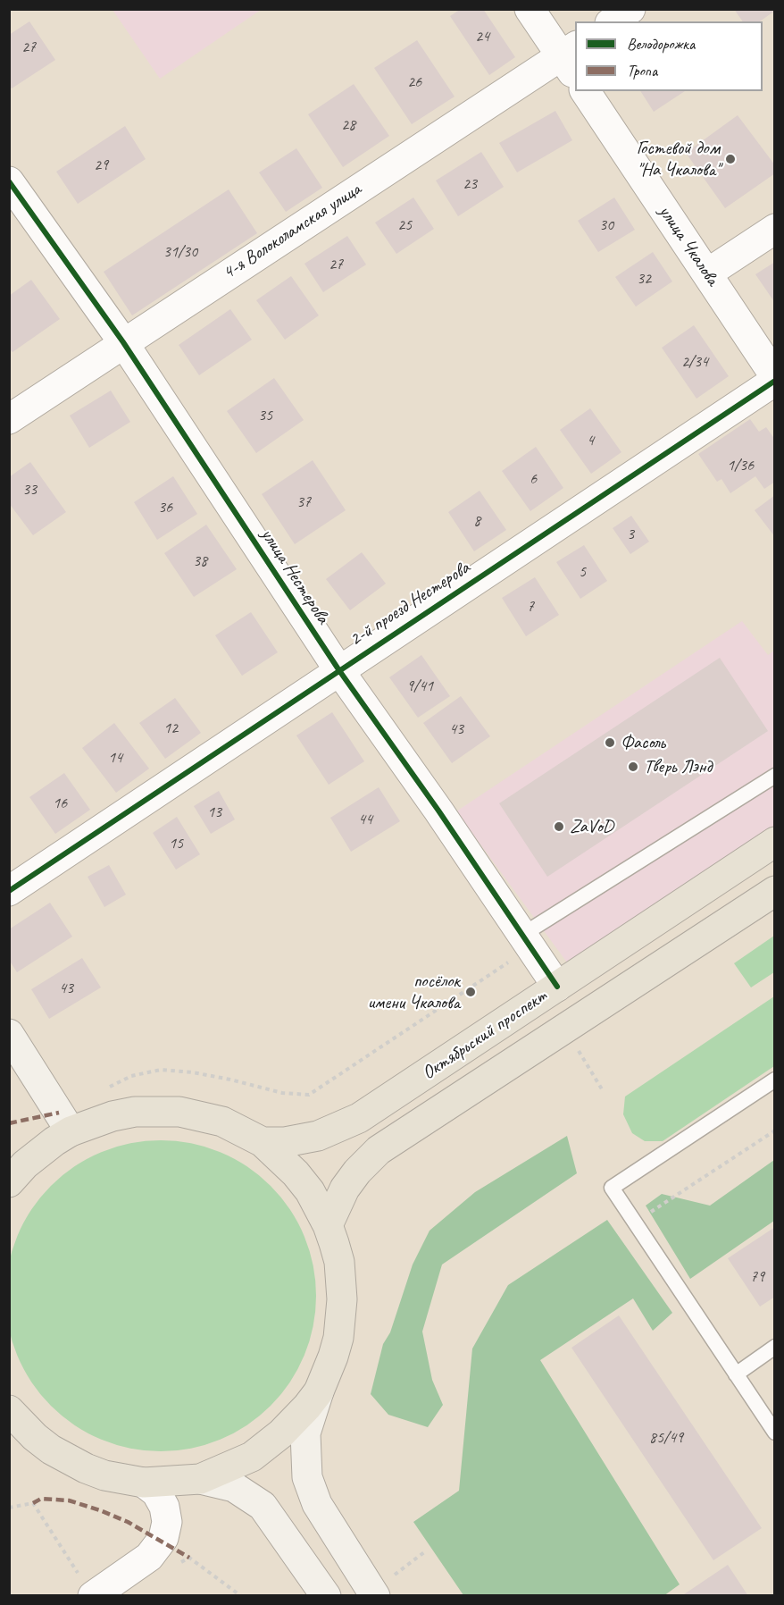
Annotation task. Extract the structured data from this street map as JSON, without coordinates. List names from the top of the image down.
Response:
{
  "streets": {
    "main road": ["Октябрьский проспект"],
    "street": [
      "4-я Волоколамская улица",
      "улица Чкалова",
      "улица Нестерова",
      "2-й проезд Нестерова"
    ]
  },
  "crossings": [
    ["4-я Волоколамская улица", "улица Нестерова"],
    ["улица Нестерова", "2-й проезд Нестерова"],
    ["улица Нестерова", "Октябрьский проспект"]
  ],
  "places": [
    "Гостевой дом \"На Чкалова\"",
    "Фасоль",
    "Тверь Лэнд",
    "ZaVoD",
    "посёлок имени Чкалова"
  ],
  "house_numbers": [
    "24",
    "27",
    "26",
    "28",
    "29",
    "23",
    "25",
    "30",
    "31/30",
    "27",
    "32",
    "2/34",
    "35",
    "4",
    "1/36",
    "6",
    "33",
    "37",
    "36",
    "8",
    "3",
    "38",
    "5",
    "7",
    "9/41",
    "12",
    "43",
    "14",
    "16",
    "13",
    "44",
    "15",
    "43",
    "79",
    "85/49"
  ],
  "legend": ["Велодорожка", "Тропа"]
}
